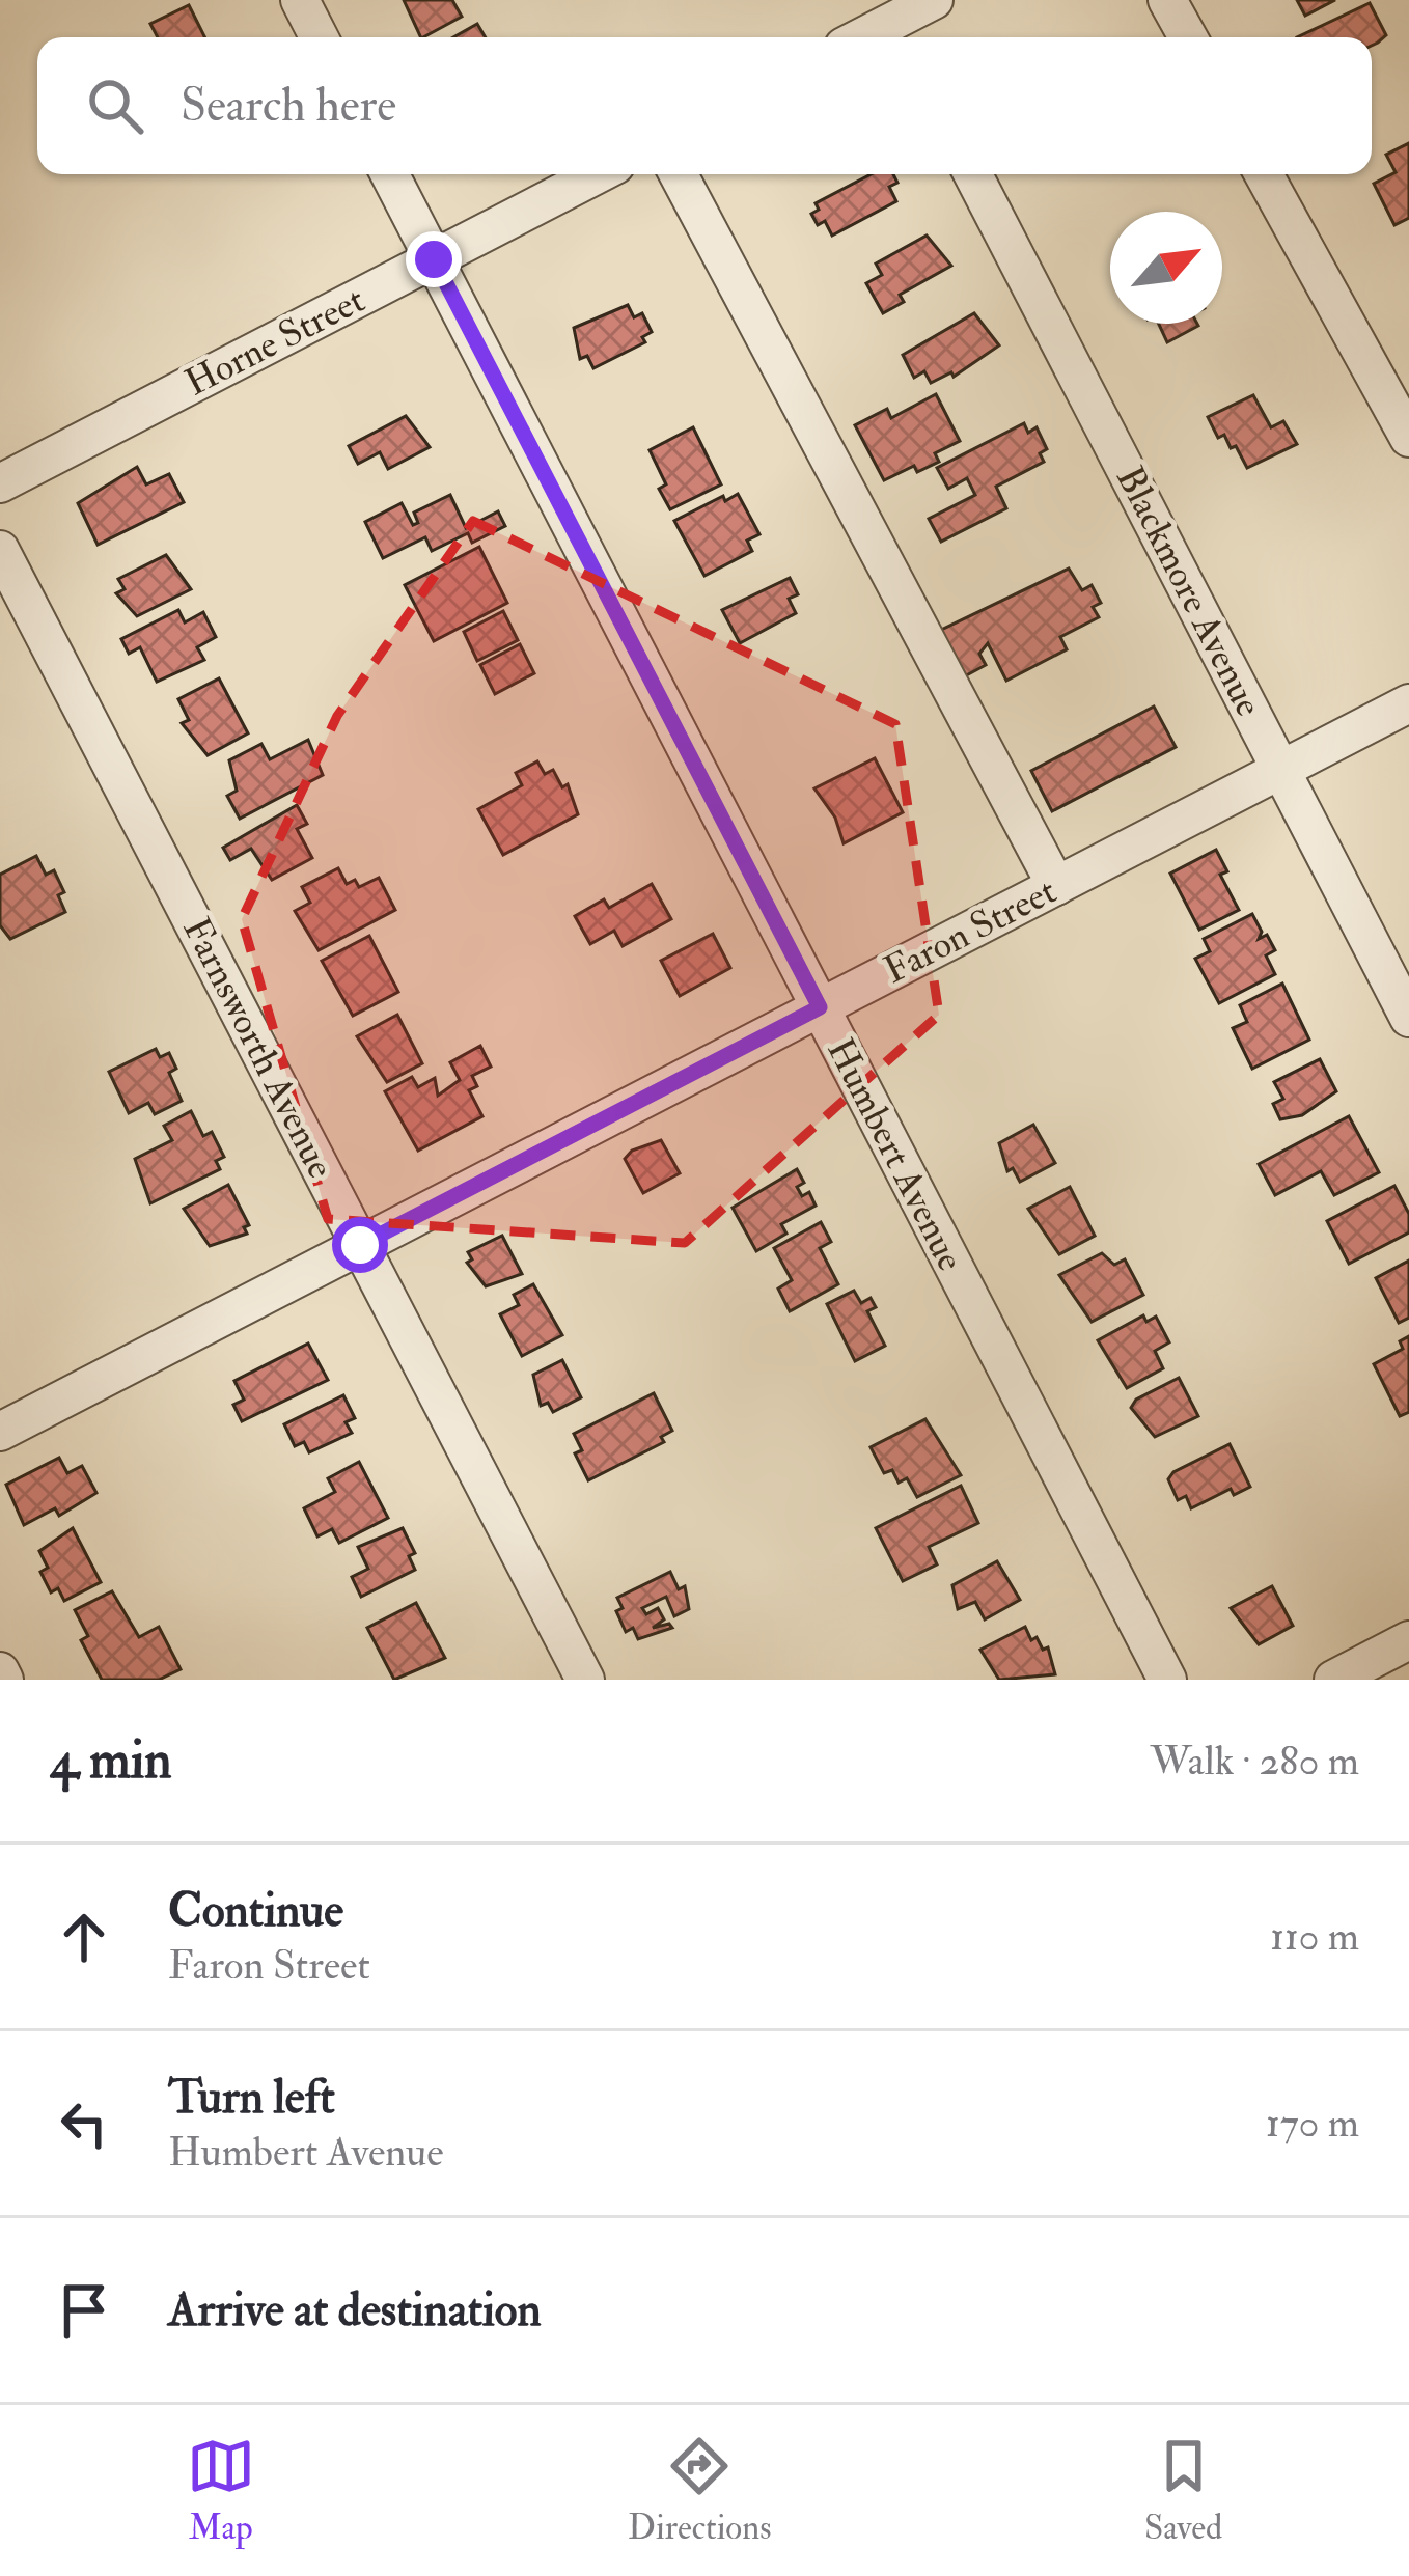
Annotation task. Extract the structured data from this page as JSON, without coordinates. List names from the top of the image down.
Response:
{
  "streets": {
    "street": [
      "Horne Street",
      "Blackmore Avenue",
      "Faron Street",
      "Farnsworth Avenue",
      "Humbert Avenue"
    ]
  },
  "crossings": [
    ["Horne Street", "Humbert Avenue"],
    ["Blackmore Avenue", "Faron Street"],
    ["Faron Street", "Farnsworth Avenue"],
    ["Faron Street", "Humbert Avenue"]
  ],
  "north": "top right",
  "page": {
    "search": "Search here",
    "heading": ["4 min", "Walk · 280 m"],
    "list": [
      ["Continue", "Faron Street", "110 m"],
      ["Turn left", "Humbert Avenue", "170 m"],
      "Arrive at destination"
    ],
    "nav": ["Map", "Directions", "Saved"]
  }
}
